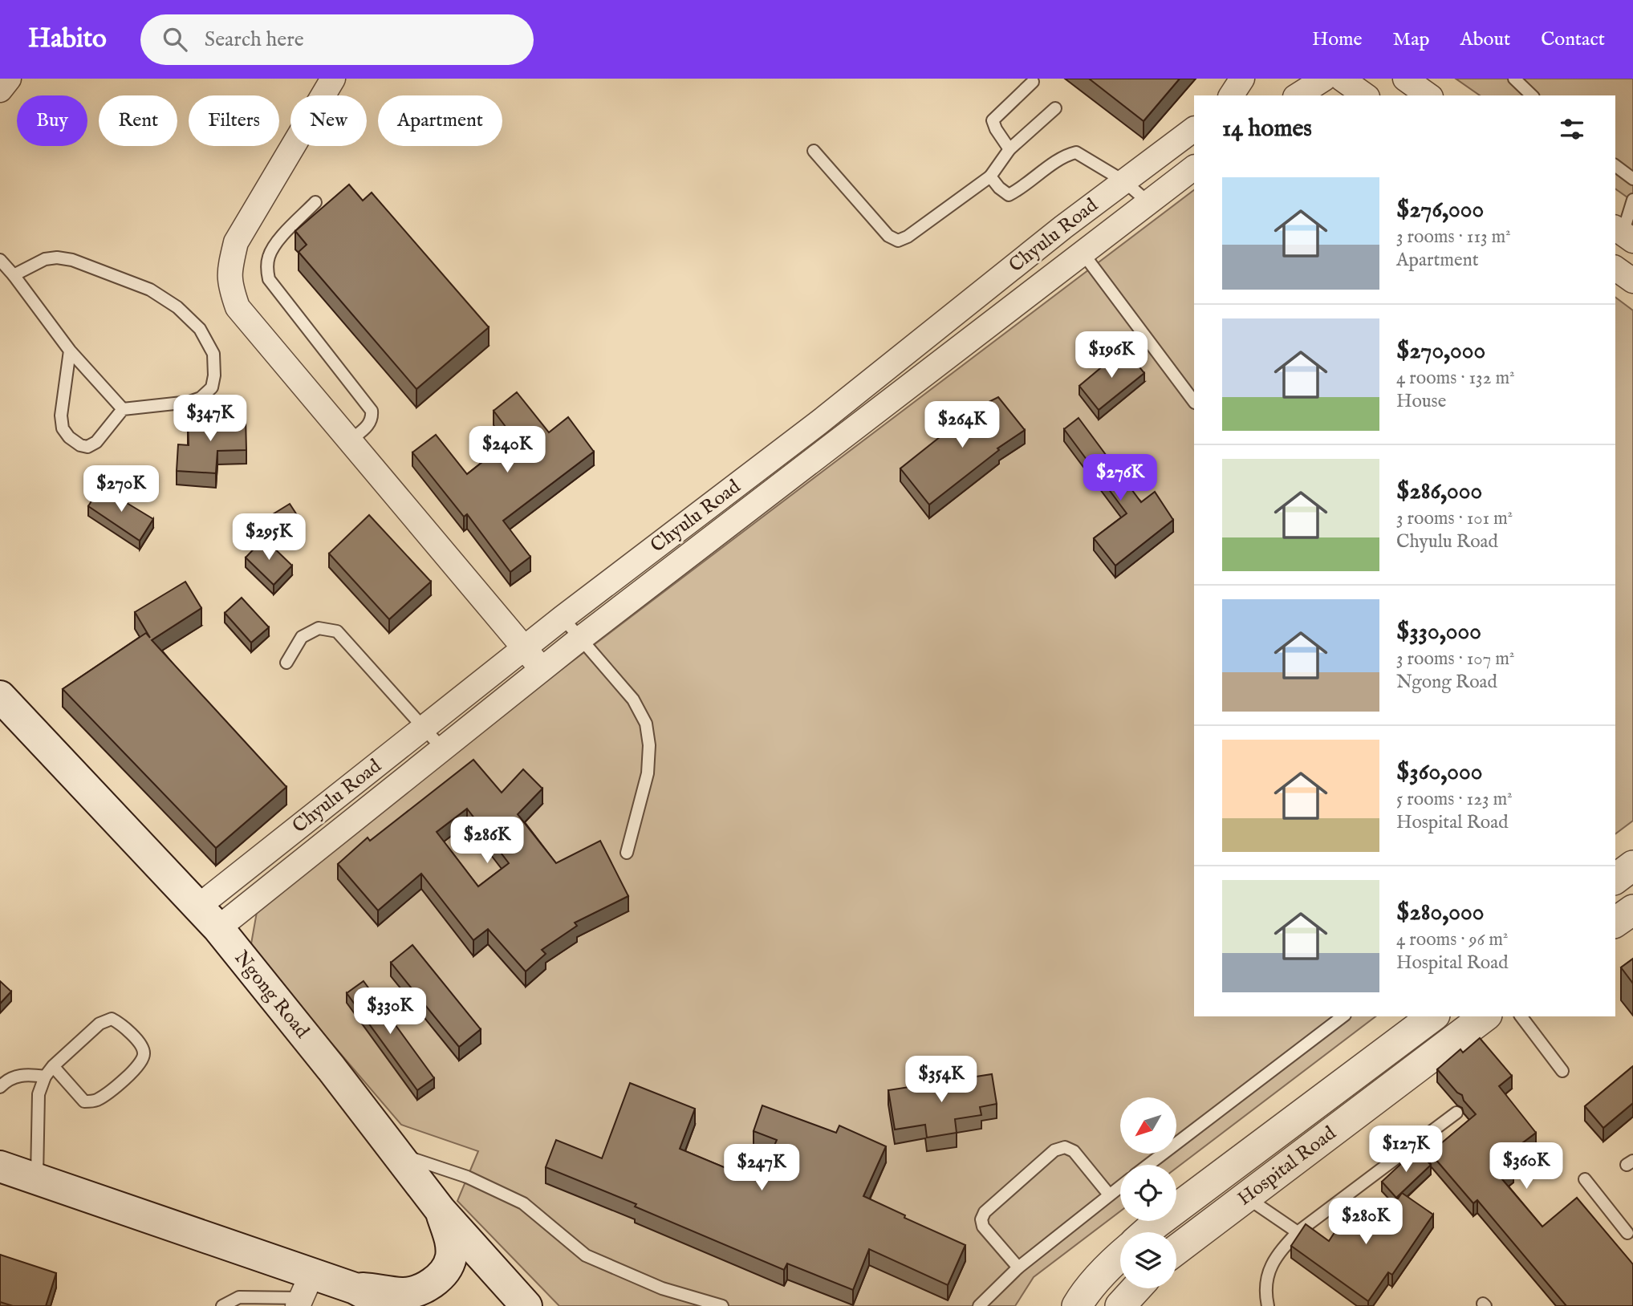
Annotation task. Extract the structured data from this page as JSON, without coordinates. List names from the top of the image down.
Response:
{
  "streets": {
    "main road": ["Ngong Road"],
    "street": ["Chyulu Road", "Hospital Road"]
  },
  "crossings": [
    ["Chyulu Road", "Ngong Road"]
  ],
  "north": "bottom left",
  "page": {
    "header": "Habito",
    "search": "Search here",
    "nav": [
      "Home",
      "Map",
      "About",
      "Contact"
    ],
    "chip": [
      "Buy",
      "Rent",
      "Filters",
      "New",
      "Apartment"
    ],
    "heading": "14 homes",
    "list": [
      {
        "name": "$276,000",
        "note": "3 rooms · 113 m² · Apartment"
      },
      {
        "name": "$270,000",
        "note": "4 rooms · 132 m² · House"
      },
      {
        "name": "$286,000",
        "note": "3 rooms · 101 m² · Chyulu Road"
      },
      {
        "name": "$330,000",
        "note": "3 rooms · 107 m² · Ngong Road"
      },
      {
        "name": "$360,000",
        "note": "5 rooms · 123 m² · Hospital Road"
      },
      {
        "name": "$280,000",
        "note": "4 rooms · 96 m² · Hospital Road"
      }
    ],
    "price": [
      "$196K",
      "$347K",
      "$264K",
      "$240K",
      "$276K",
      "$270K",
      "$295K",
      "$286K",
      "$330K",
      "$354K",
      "$127K",
      "$360K",
      "$247K",
      "$280K"
    ]
  }
}
